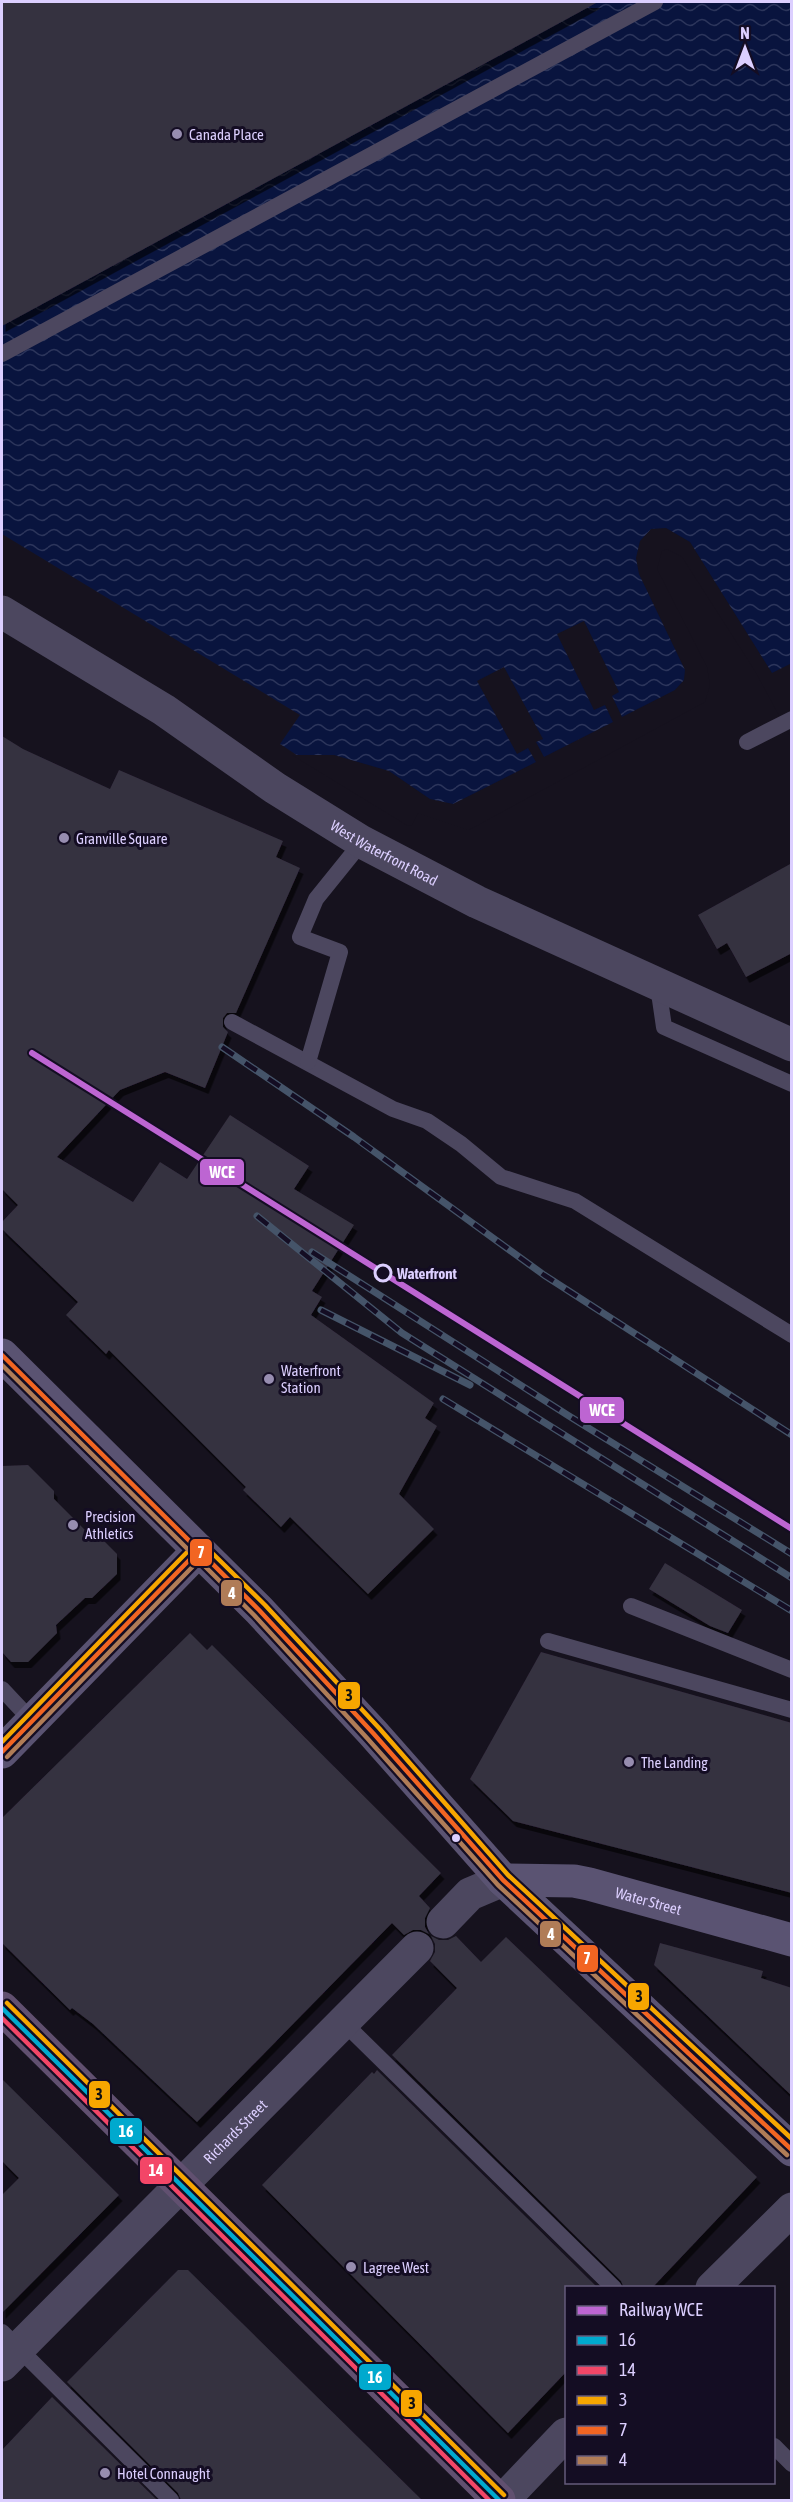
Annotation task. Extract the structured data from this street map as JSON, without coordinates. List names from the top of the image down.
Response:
{
  "streets": {
    "main road": ["Water Street"],
    "street": ["West Waterfront Road", "Richards Street"]
  },
  "places": [
    "Canada Place",
    "Granville Square",
    "Waterfront",
    "Waterfront Station",
    "Precision Athletics",
    "The Landing",
    "Lagree West",
    "Hotel Connaught"
  ],
  "lines": [
    "rail line WCE",
    "transit line 7",
    "transit line 4",
    "transit line 3",
    "transit line 16",
    "transit line 14"
  ],
  "legend": [
    "Railway WCE",
    "16",
    "14",
    "3",
    "7",
    "4"
  ],
  "north": "top"
}
